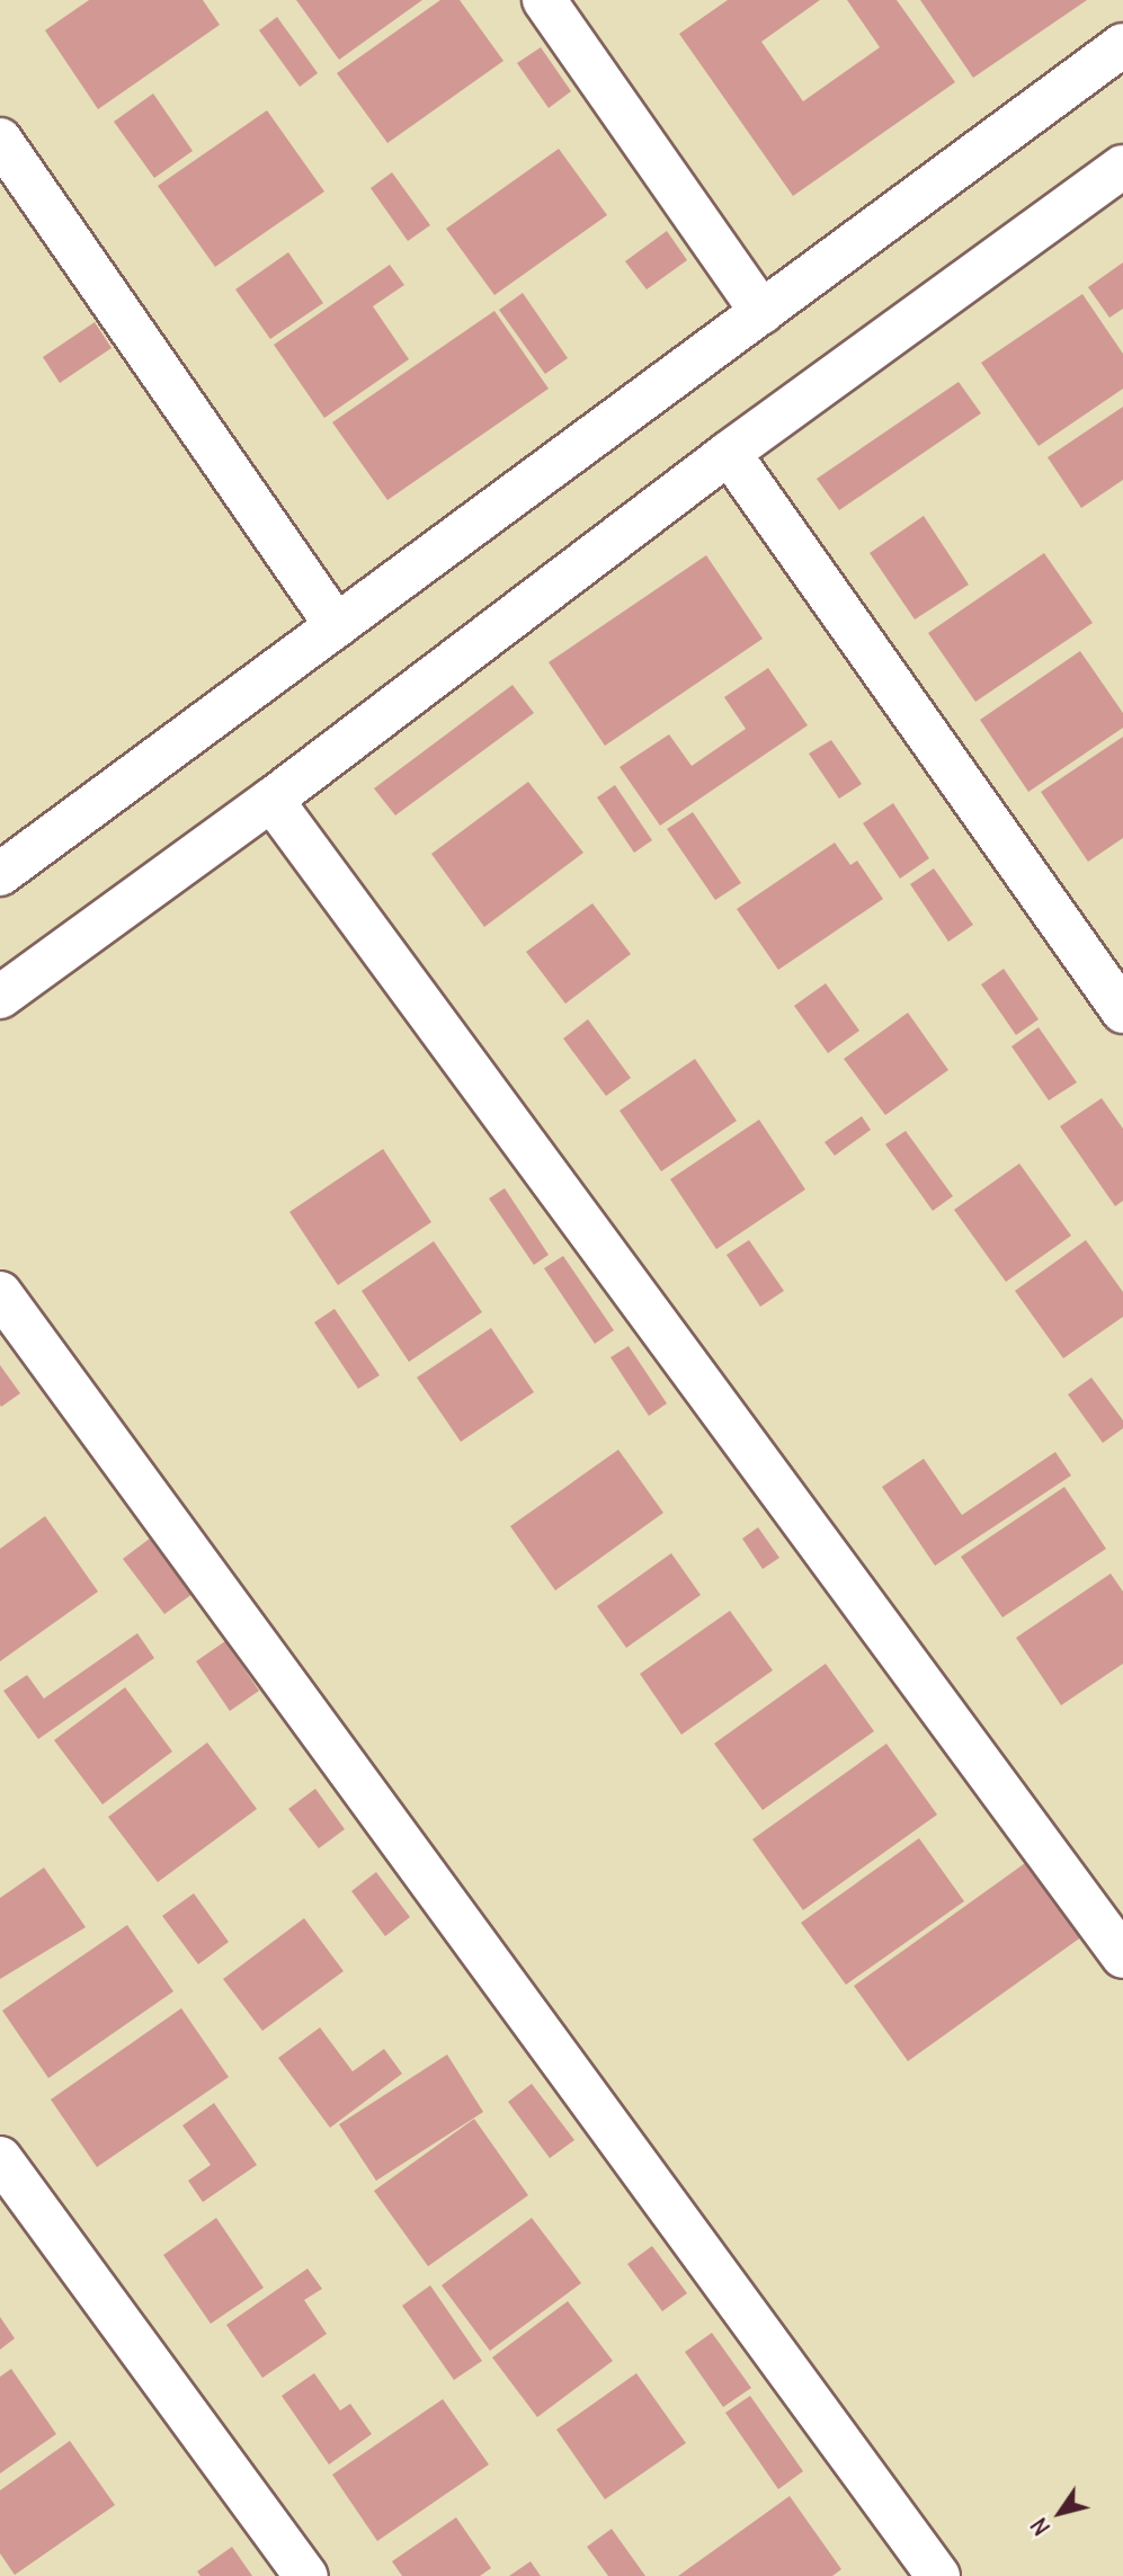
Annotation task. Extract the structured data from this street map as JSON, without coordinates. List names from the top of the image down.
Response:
{
  "north": "bottom left"
}
